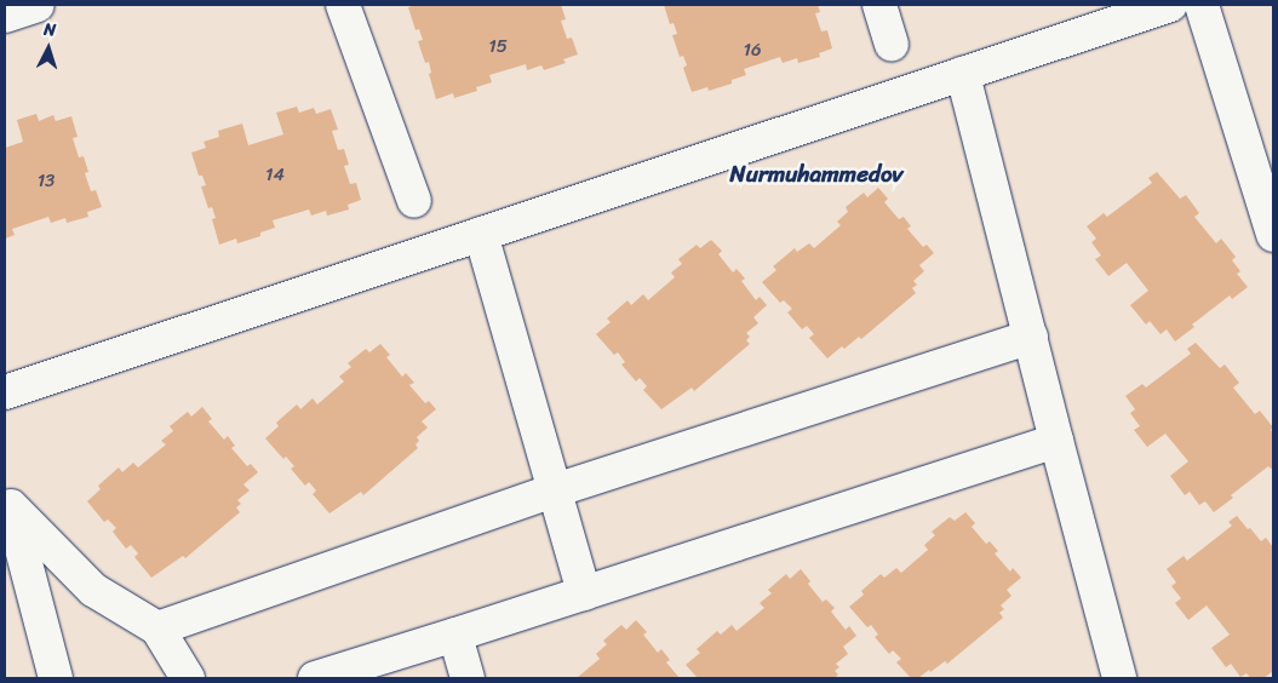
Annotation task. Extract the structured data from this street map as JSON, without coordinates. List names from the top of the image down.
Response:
{
  "districts": ["Nurmuhammedov"],
  "house_numbers": [
    "15",
    "16",
    "14",
    "13"
  ],
  "north": "top"
}
